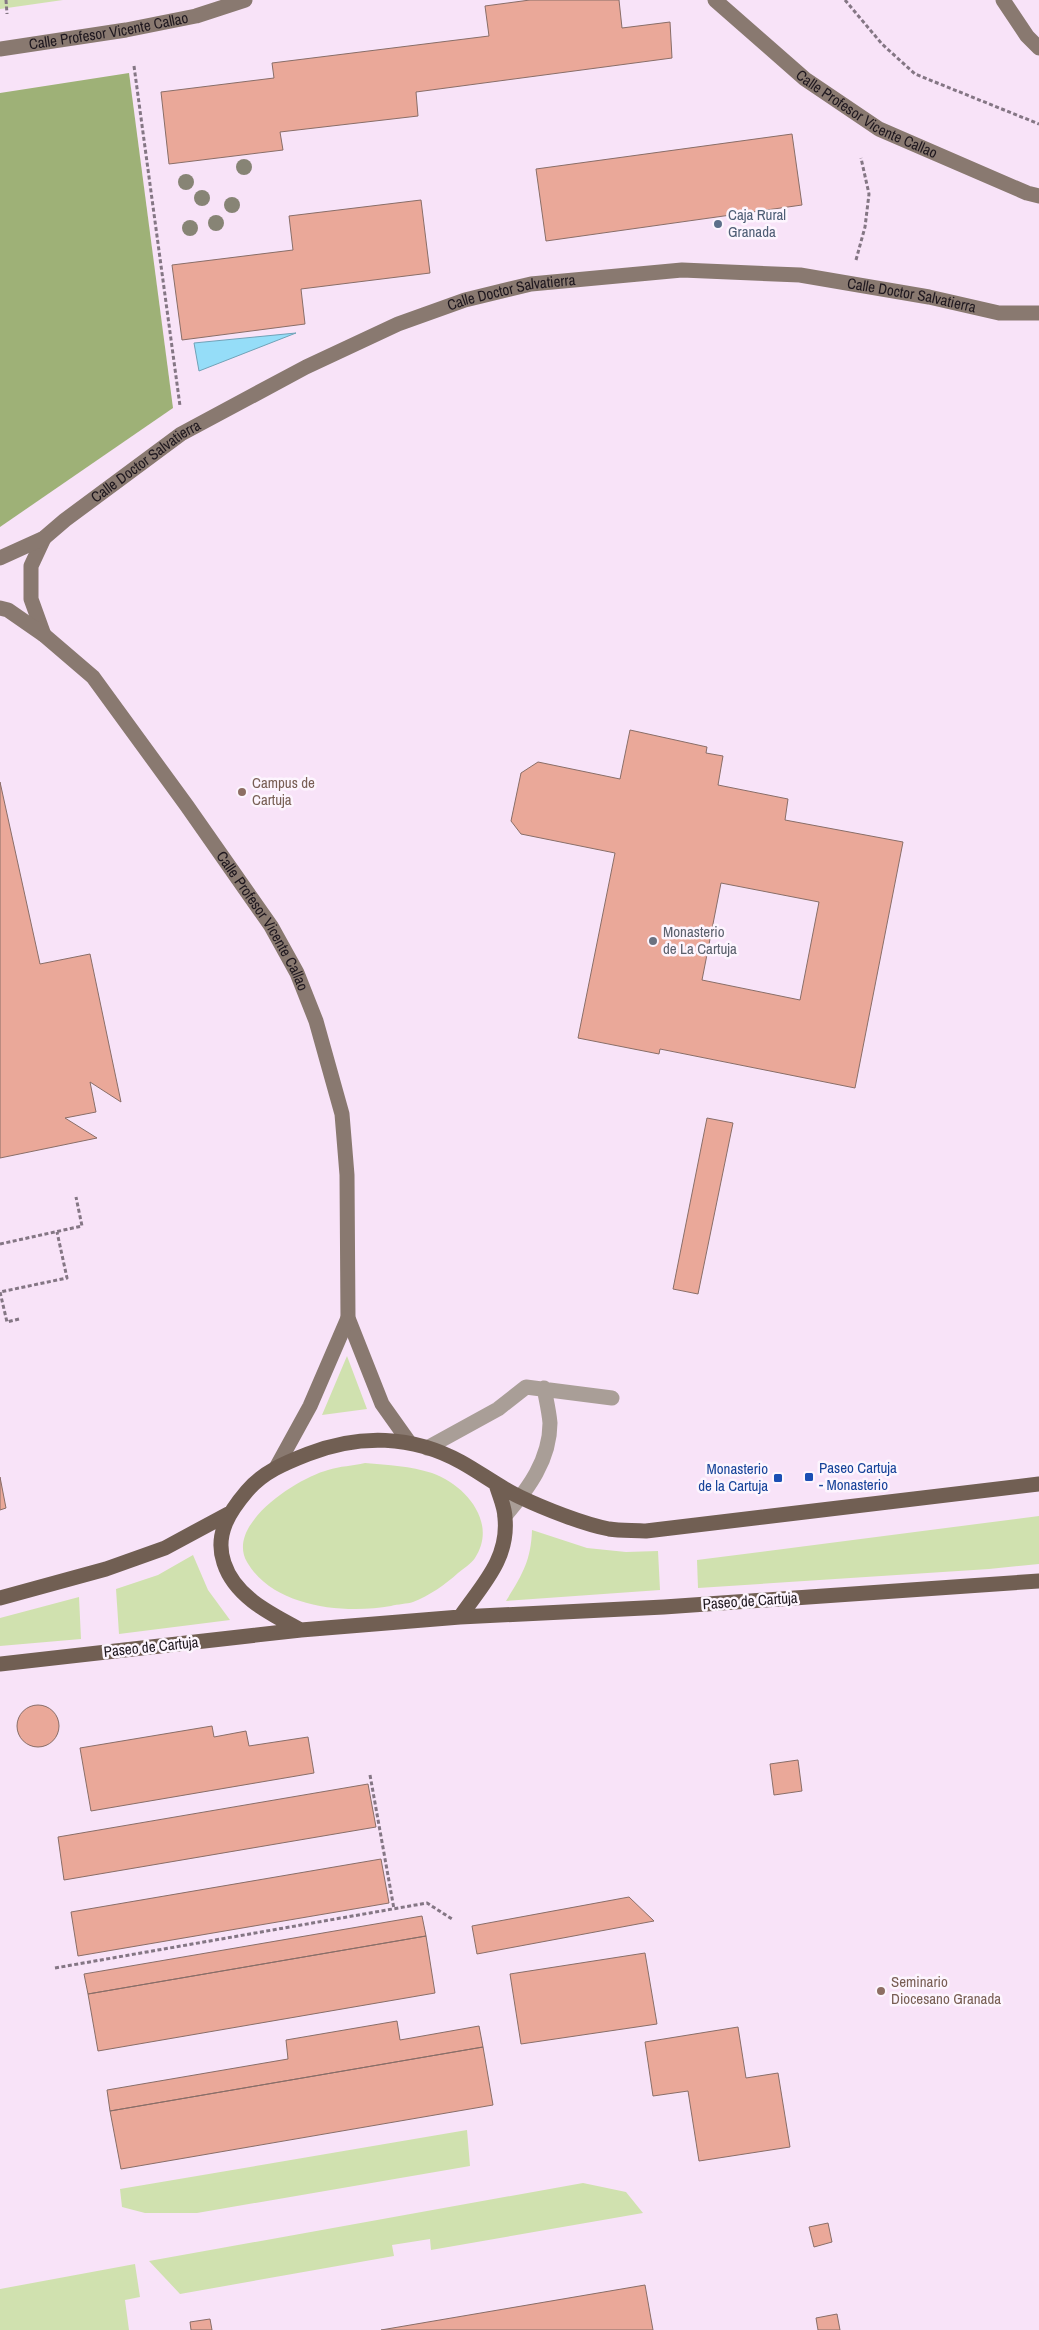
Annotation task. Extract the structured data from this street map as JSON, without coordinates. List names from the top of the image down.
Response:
{
  "streets": {
    "main road": ["Paseo de Cartuja"],
    "street": ["Calle Profesor Vicente Callao", "Calle Doctor Salvatierra"]
  },
  "crossings": [
    ["Calle Profesor Vicente Callao", "Calle Doctor Salvatierra"]
  ],
  "places": {
    "other": [
      "Caja Rural Granada",
      "Campus de Cartuja",
      "Monasterio de La Cartuja",
      "Seminario Diocesano Granada"
    ],
    "transit": ["Paseo Cartuja - Monasterio", "Monasterio de la Cartuja"]
  }
}
